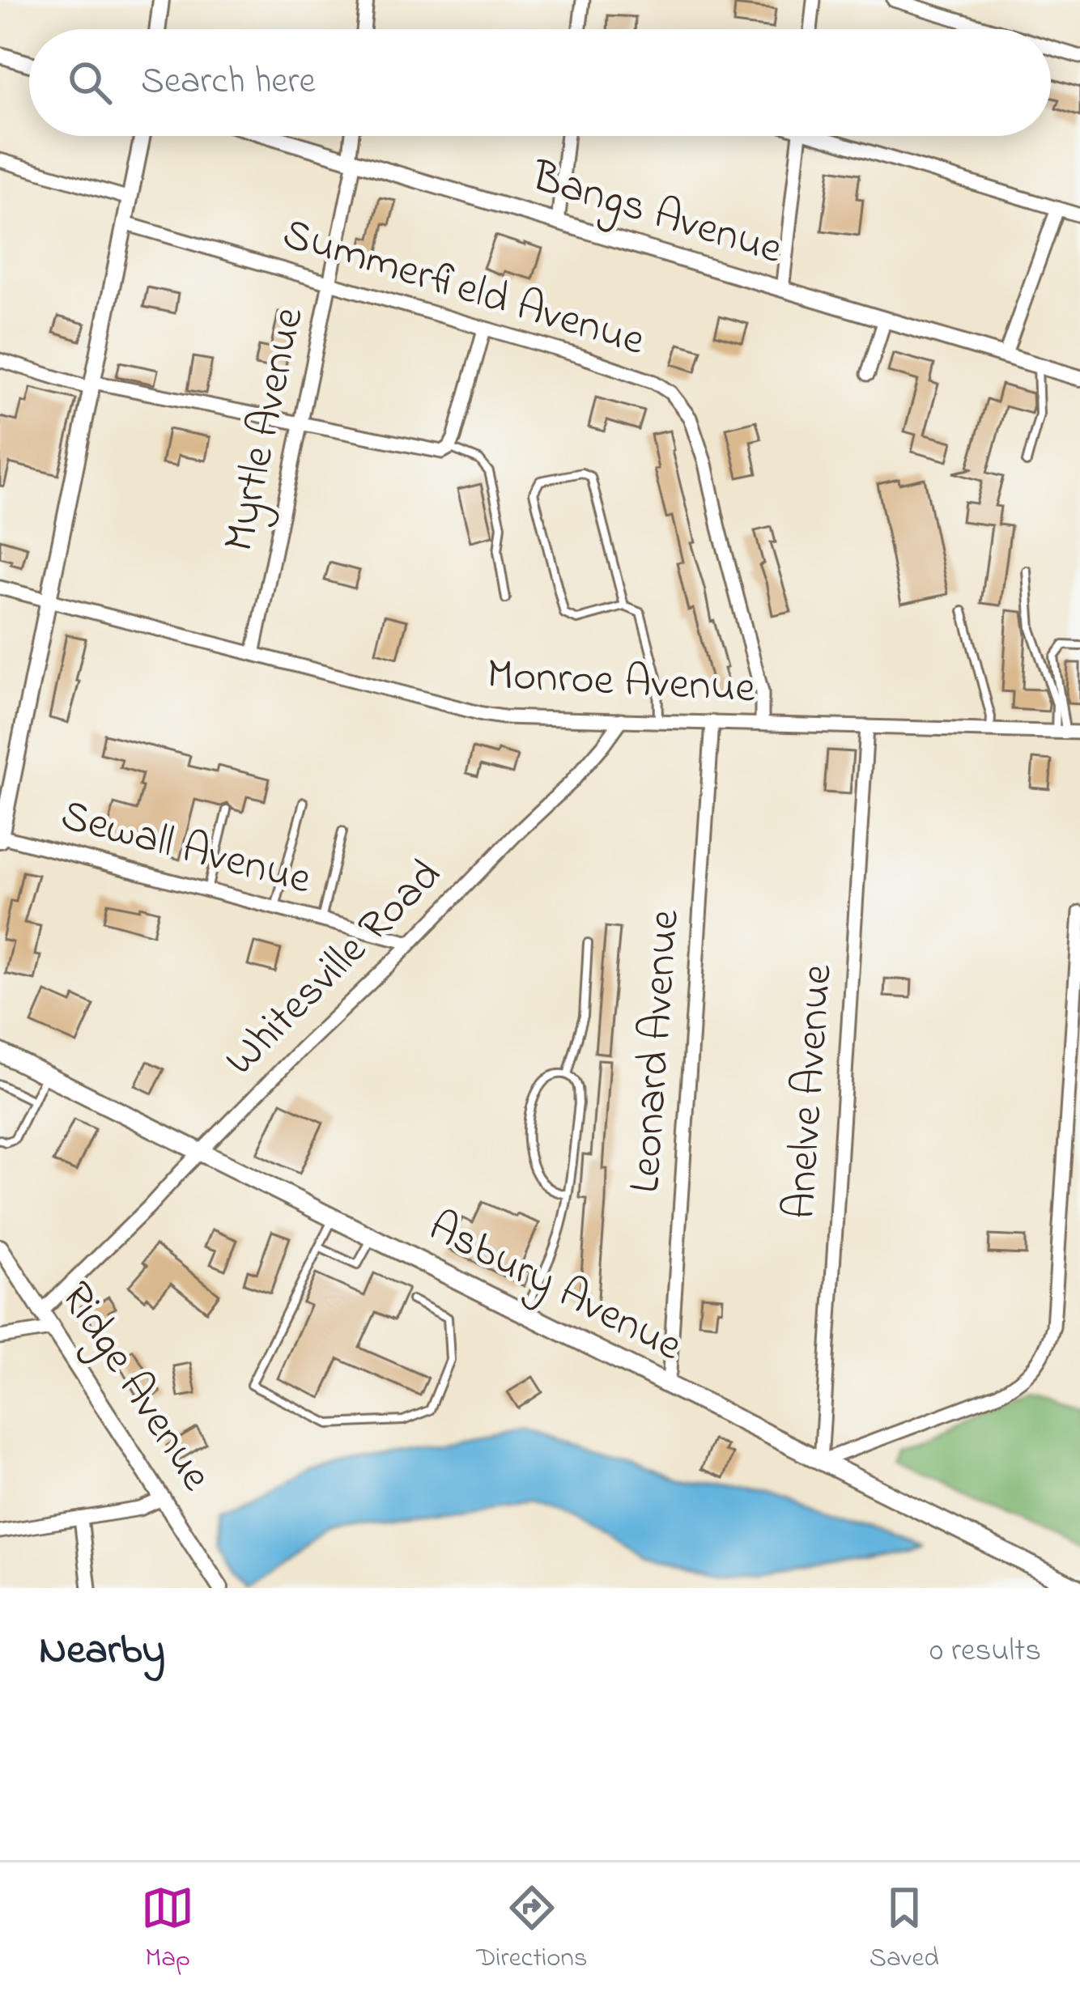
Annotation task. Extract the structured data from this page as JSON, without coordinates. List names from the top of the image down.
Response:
{
  "streets": {
    "main road": ["Asbury Avenue"],
    "street": [
      "Bangs Avenue",
      "Summerfield Avenue",
      "Myrtle Avenue",
      "Monroe Avenue",
      "Sewall Avenue",
      "Whitesville Road",
      "Leonard Avenue",
      "Anelve Avenue",
      "Ridge Avenue"
    ]
  },
  "crossings": [
    ["Bangs Avenue", "Myrtle Avenue"],
    ["Summerfield Avenue", "Myrtle Avenue"],
    ["Summerfield Avenue", "Monroe Avenue"],
    ["Myrtle Avenue", "Monroe Avenue"],
    ["Monroe Avenue", "Whitesville Road"],
    ["Monroe Avenue", "Leonard Avenue"],
    ["Monroe Avenue", "Anelve Avenue"],
    ["Sewall Avenue", "Whitesville Road"],
    ["Whitesville Road", "Asbury Avenue"],
    ["Whitesville Road", "Ridge Avenue"],
    ["Leonard Avenue", "Asbury Avenue"],
    ["Anelve Avenue", "Asbury Avenue"]
  ],
  "page": {
    "search": "Search here",
    "heading": ["Nearby", "0 results"],
    "nav": ["Map", "Directions", "Saved"]
  }
}
